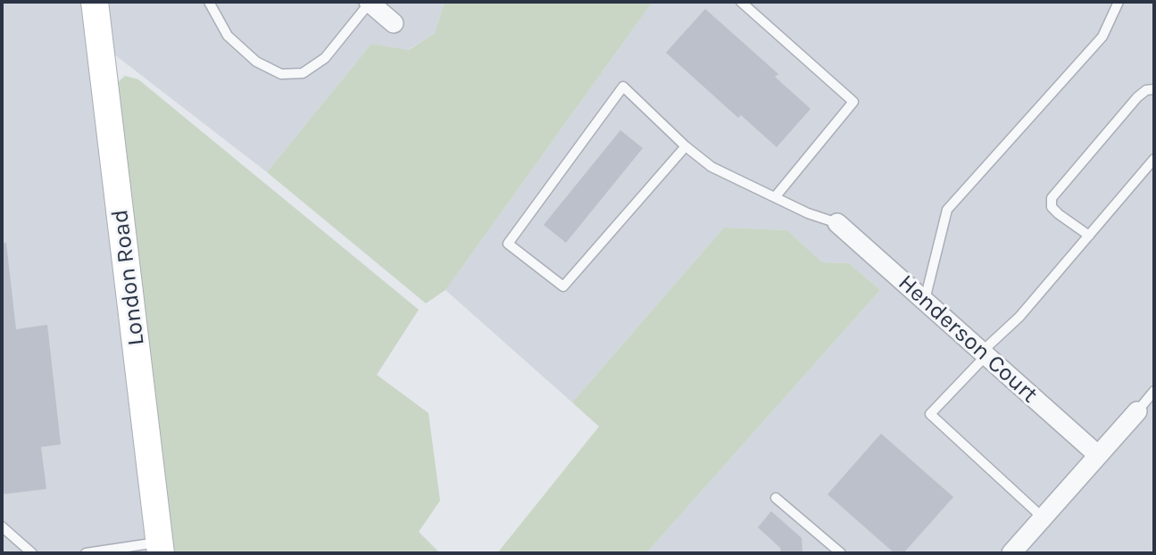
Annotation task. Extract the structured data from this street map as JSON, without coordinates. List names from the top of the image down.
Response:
{
  "streets": {
    "street": ["London Road", "Henderson Court"]
  }
}
